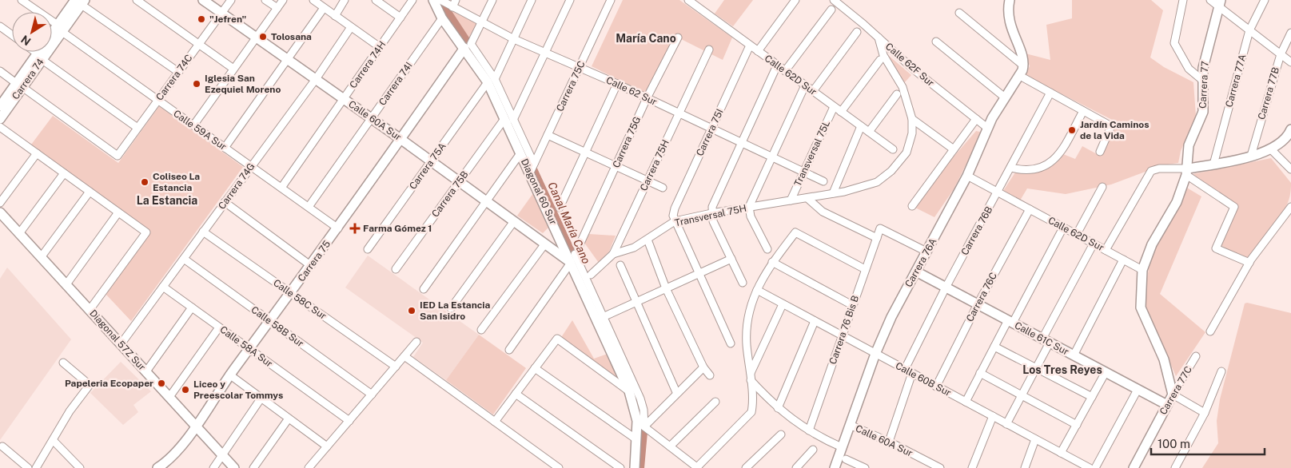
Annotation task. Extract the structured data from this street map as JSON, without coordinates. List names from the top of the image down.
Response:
{
  "streets": {
    "street": [
      "Carrera 74H",
      "Calle 62F Sur",
      "Calle 62D Sur",
      "Carrera 74C",
      "Carrera 74",
      "Carrera 77A",
      "Carrera 74I",
      "Carrera 77",
      "Carrera 75C",
      "Calle 62 Sur",
      "Carrera 77B",
      "Calle 60A Sur",
      "Calle 59A Sur",
      "Carrera 75I",
      "Carrera 75G",
      "Transversal 75L",
      "Carrera 75H",
      "Carrera 75A",
      "Carrera 74G",
      "Diagonal 60 Sur",
      "Carrera 75B",
      "Transversal 75H",
      "Carrera 76B",
      "Carrera 75",
      "Carrera 76A",
      "Carrera 76C",
      "Calle 58C Sur",
      "Calle 58B Sur",
      "Carrera 76 Bis B",
      "Calle 61C Sur",
      "Diagonal 57Z Sur",
      "Calle 58A Sur",
      "Calle 60B Sur",
      "Carrera 77C"
    ]
  },
  "crossings": [
    ["Carrera 74H", "Calle 60A Sur"],
    ["Carrera 74H", "Calle 59A Sur"],
    ["Calle 62F Sur", "Carrera 76A"],
    ["Calle 62D Sur", "Carrera 77"],
    ["Calle 62D Sur", "Carrera 75I"],
    ["Calle 62D Sur", "Transversal 75L"],
    ["Calle 62D Sur", "Carrera 76B"],
    ["Calle 62D Sur", "Carrera 76A"],
    ["Calle 62D Sur", "Carrera 76C"],
    ["Carrera 74C", "Carrera 74"],
    ["Carrera 74C", "Calle 60A Sur"],
    ["Carrera 74C", "Calle 59A Sur"],
    ["Carrera 74", "Calle 59A Sur"],
    ["Carrera 74I", "Calle 60A Sur"],
    ["Carrera 74I", "Calle 59A Sur"],
    ["Carrera 74I", "Diagonal 60 Sur"],
    ["Carrera 77", "Carrera 77C"],
    ["Carrera 75C", "Calle 62 Sur"],
    ["Carrera 75C", "Diagonal 60 Sur"],
    ["Calle 62 Sur", "Carrera 75I"],
    ["Calle 62 Sur", "Carrera 75G"],
    ["Calle 62 Sur", "Transversal 75L"],
    ["Calle 62 Sur", "Carrera 75H"],
    ["Calle 62 Sur", "Carrera 75A"],
    ["Calle 62 Sur", "Carrera 75B"],
    ["Calle 62 Sur", "Carrera 75"],
    ["Calle 60A Sur", "Carrera 75G"],
    ["Calle 60A Sur", "Carrera 75A"],
    ["Calle 60A Sur", "Carrera 74G"],
    ["Calle 60A Sur", "Diagonal 60 Sur"],
    ["Calle 60A Sur", "Carrera 75B"],
    ["Calle 60A Sur", "Carrera 75"],
    ["Calle 60A Sur", "Carrera 76A"],
    ["Calle 59A Sur", "Carrera 74G"],
    ["Calle 59A Sur", "Carrera 75"],
    ["Carrera 75I", "Transversal 75H"],
    ["Carrera 75G", "Diagonal 60 Sur"],
    ["Transversal 75L", "Transversal 75H"],
    ["Carrera 75H", "Transversal 75H"],
    ["Carrera 75A", "Diagonal 60 Sur"],
    ["Carrera 74G", "Calle 58C Sur"],
    ["Carrera 74G", "Calle 58B Sur"],
    ["Carrera 74G", "Diagonal 57Z Sur"],
    ["Carrera 74G", "Calle 58A Sur"],
    ["Diagonal 60 Sur", "Carrera 75B"],
    ["Diagonal 60 Sur", "Carrera 75"],
    ["Carrera 76B", "Calle 61C Sur"],
    ["Carrera 76B", "Calle 60B Sur"],
    ["Carrera 75", "Calle 58C Sur"],
    ["Carrera 75", "Calle 58B Sur"],
    ["Carrera 75", "Diagonal 57Z Sur"],
    ["Carrera 75", "Calle 58A Sur"],
    ["Carrera 76A", "Carrera 76 Bis B"],
    ["Carrera 76A", "Calle 61C Sur"],
    ["Carrera 76A", "Calle 60B Sur"],
    ["Carrera 76C", "Calle 61C Sur"],
    ["Carrera 76C", "Calle 60B Sur"],
    ["Carrera 76 Bis B", "Calle 60B Sur"],
    ["Calle 61C Sur", "Carrera 77C"]
  ],
  "districts": ["María Cano", "La Estancia", "Los Tres Reyes"],
  "water": ["Canal María Cano"],
  "places": {
    "other": [
      "\"Jefren\"",
      "Tolosana",
      "Iglesia San Ezequiel Moreno",
      "Jardín Caminos de la Vida",
      "Coliseo La Estancia",
      "IED La Estancia San Isidro",
      "Papeleria Ecopaper",
      "Liceo y Preescolar Tommys"
    ],
    "health": ["Farma Gómez 1"]
  },
  "scale_bar": "100 m",
  "north": "bottom left"
}
